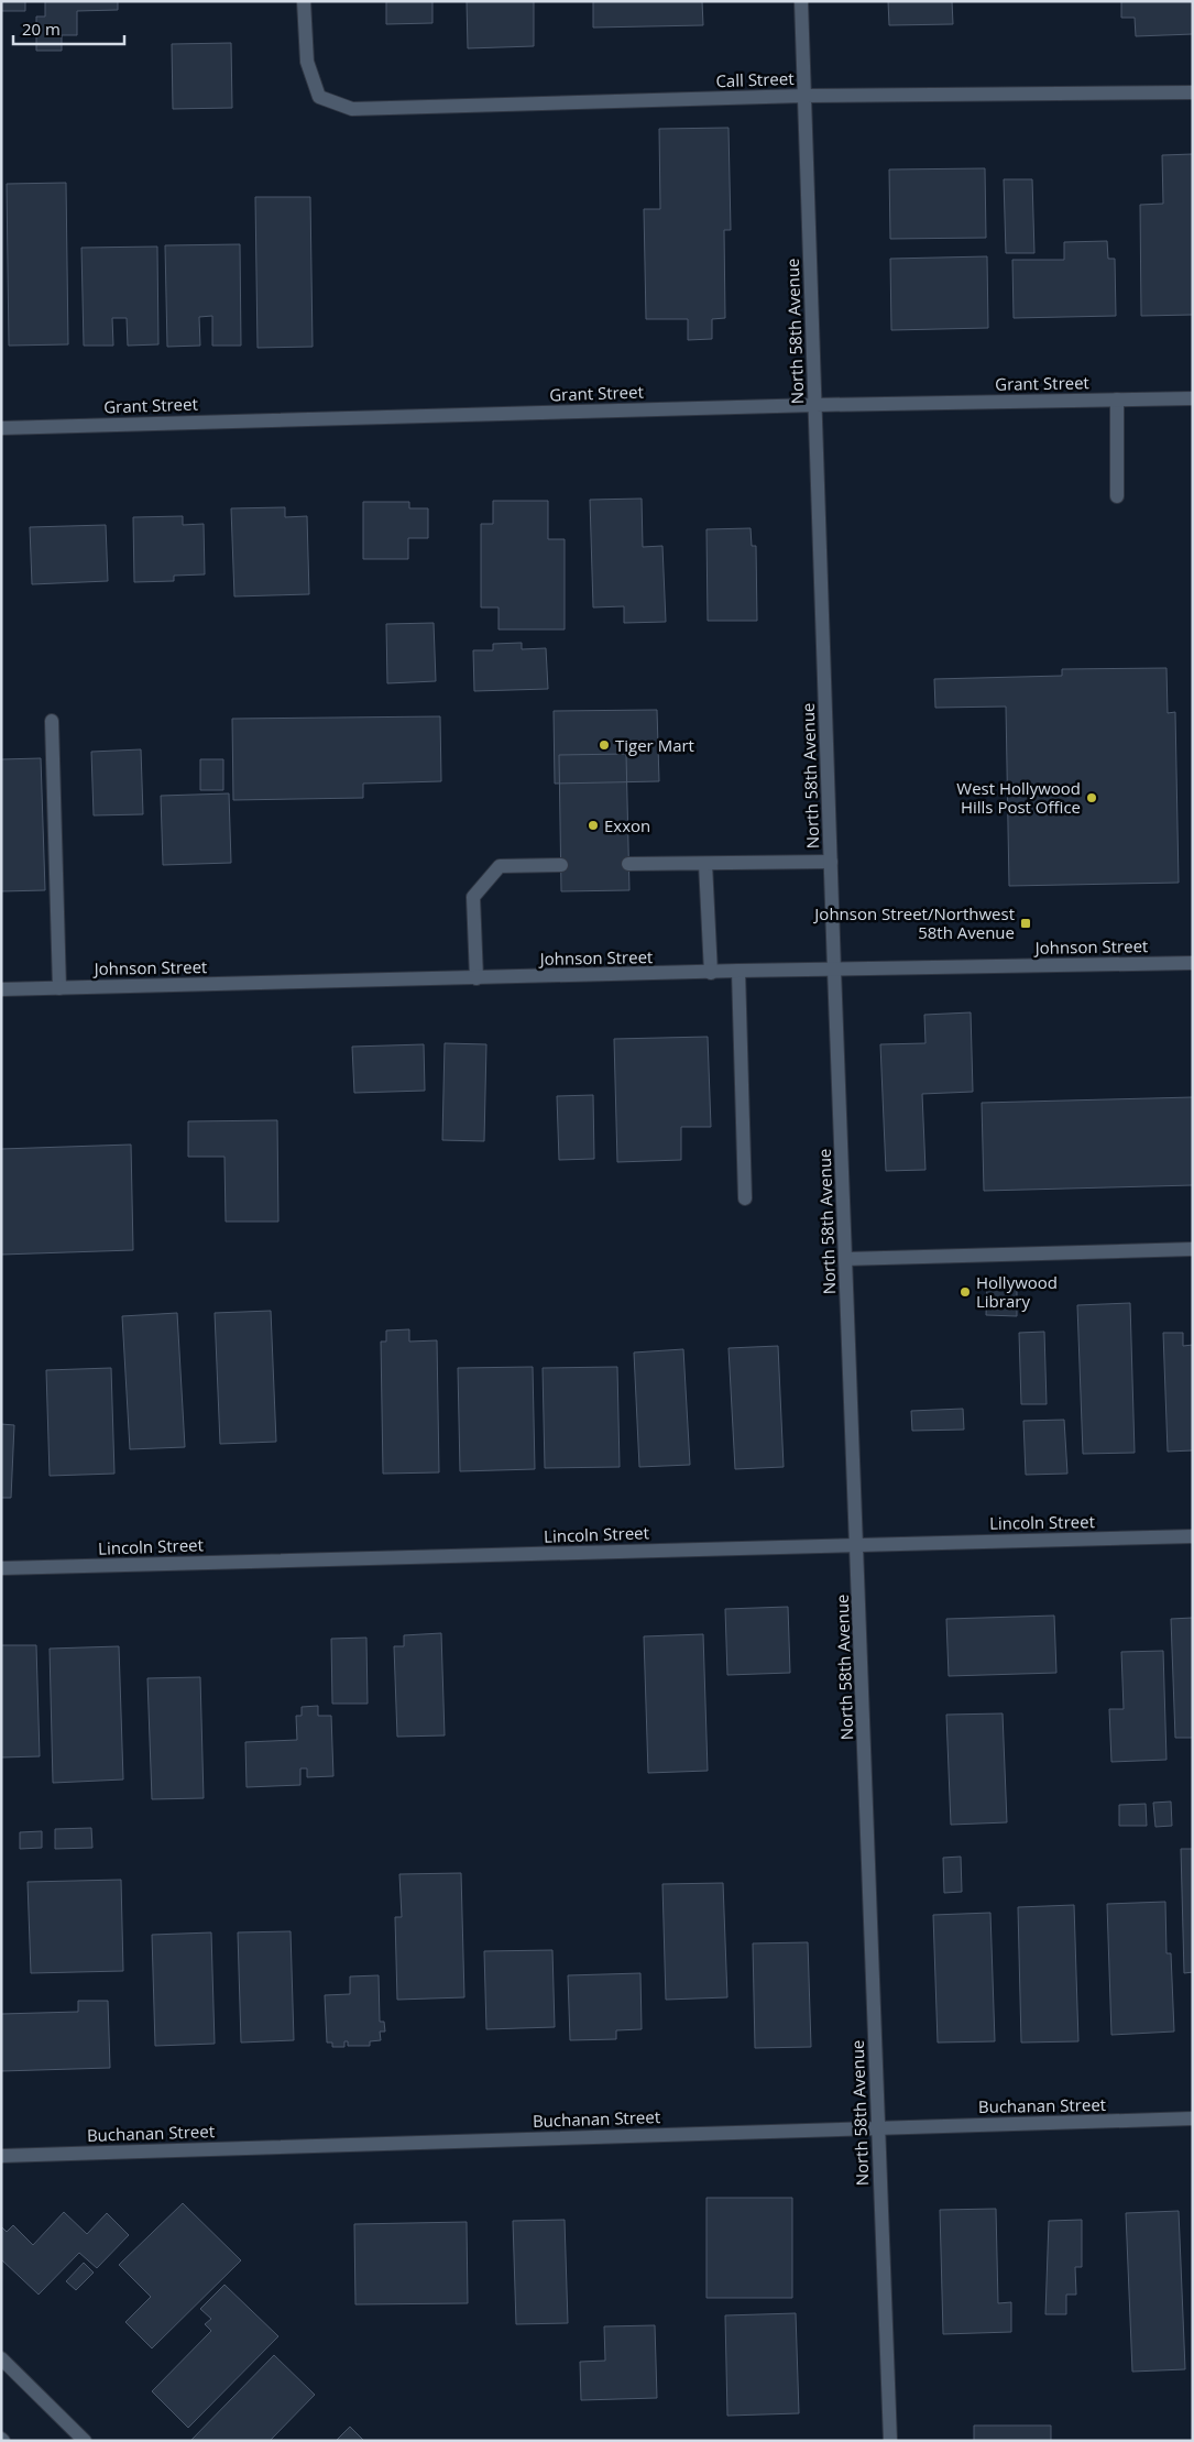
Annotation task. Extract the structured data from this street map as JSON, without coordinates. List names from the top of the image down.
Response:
{
  "streets": {
    "street": [
      "Call Street",
      "North 58th Avenue",
      "Grant Street",
      "Johnson Street",
      "Lincoln Street",
      "Buchanan Street"
    ]
  },
  "crossings": [
    ["Call Street", "North 58th Avenue"],
    ["North 58th Avenue", "Grant Street"],
    ["North 58th Avenue", "Johnson Street"],
    ["North 58th Avenue", "Lincoln Street"],
    ["North 58th Avenue", "Buchanan Street"]
  ],
  "places": {
    "other": [
      "Tiger Mart",
      "West Hollywood Hills Post Office",
      "Exxon",
      "Hollywood Library"
    ],
    "transit": ["Johnson Street/Northwest 58th Avenue"]
  },
  "scale_bar": "20 m"
}
